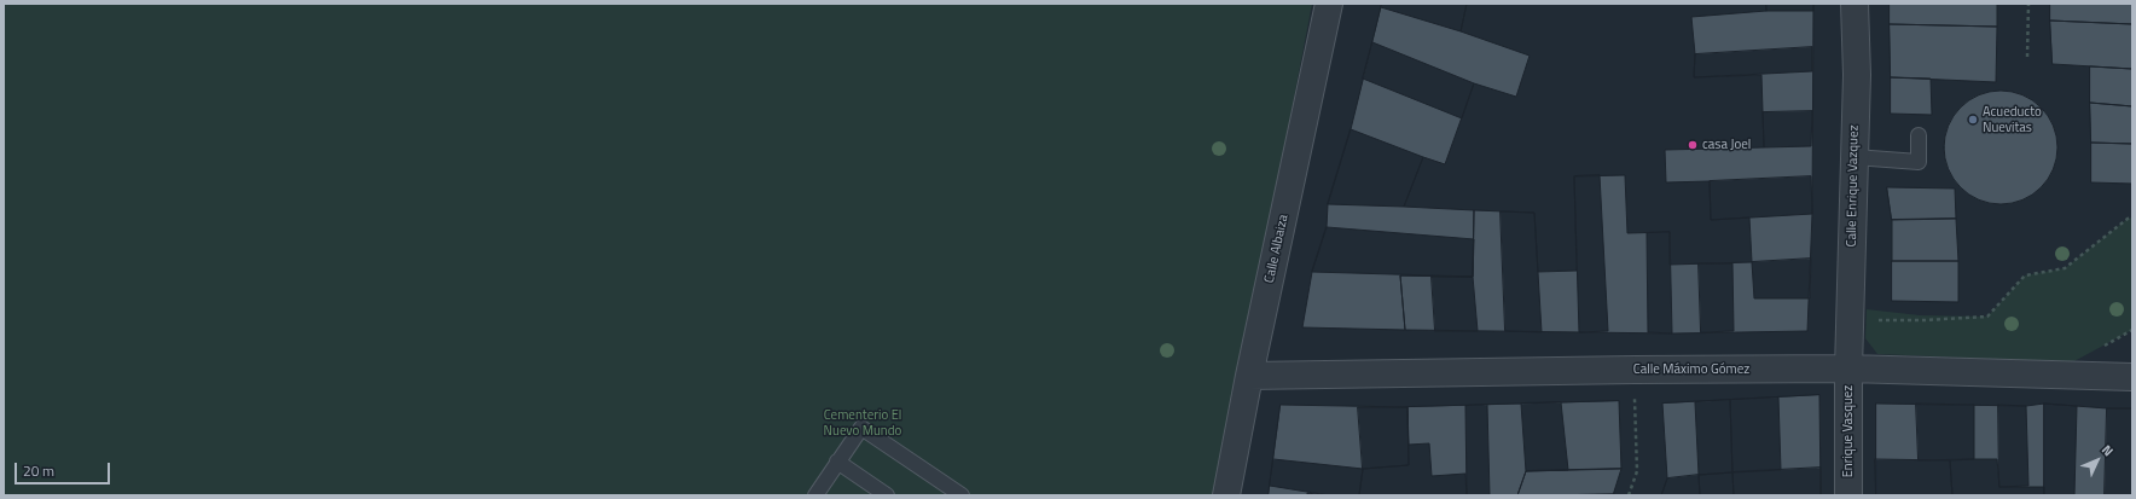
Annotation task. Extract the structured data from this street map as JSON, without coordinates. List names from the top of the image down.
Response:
{
  "streets": {
    "street": [
      "Calle Enrique Vazquez",
      "Calle Albaiza",
      "Calle Máximo Gómez",
      "Enrique Vasquez"
    ]
  },
  "crossings": [
    ["Calle Enrique Vazquez", "Calle Máximo Gómez"],
    ["Calle Enrique Vazquez", "Enrique Vasquez"],
    ["Calle Albaiza", "Calle Máximo Gómez"],
    ["Calle Máximo Gómez", "Enrique Vasquez"]
  ],
  "parks": ["Cementerio El Nuevo Mundo"],
  "places": ["Acueducto Nuevitas", "casa Joel"],
  "scale_bar": "20 m",
  "north": "top right"
}
